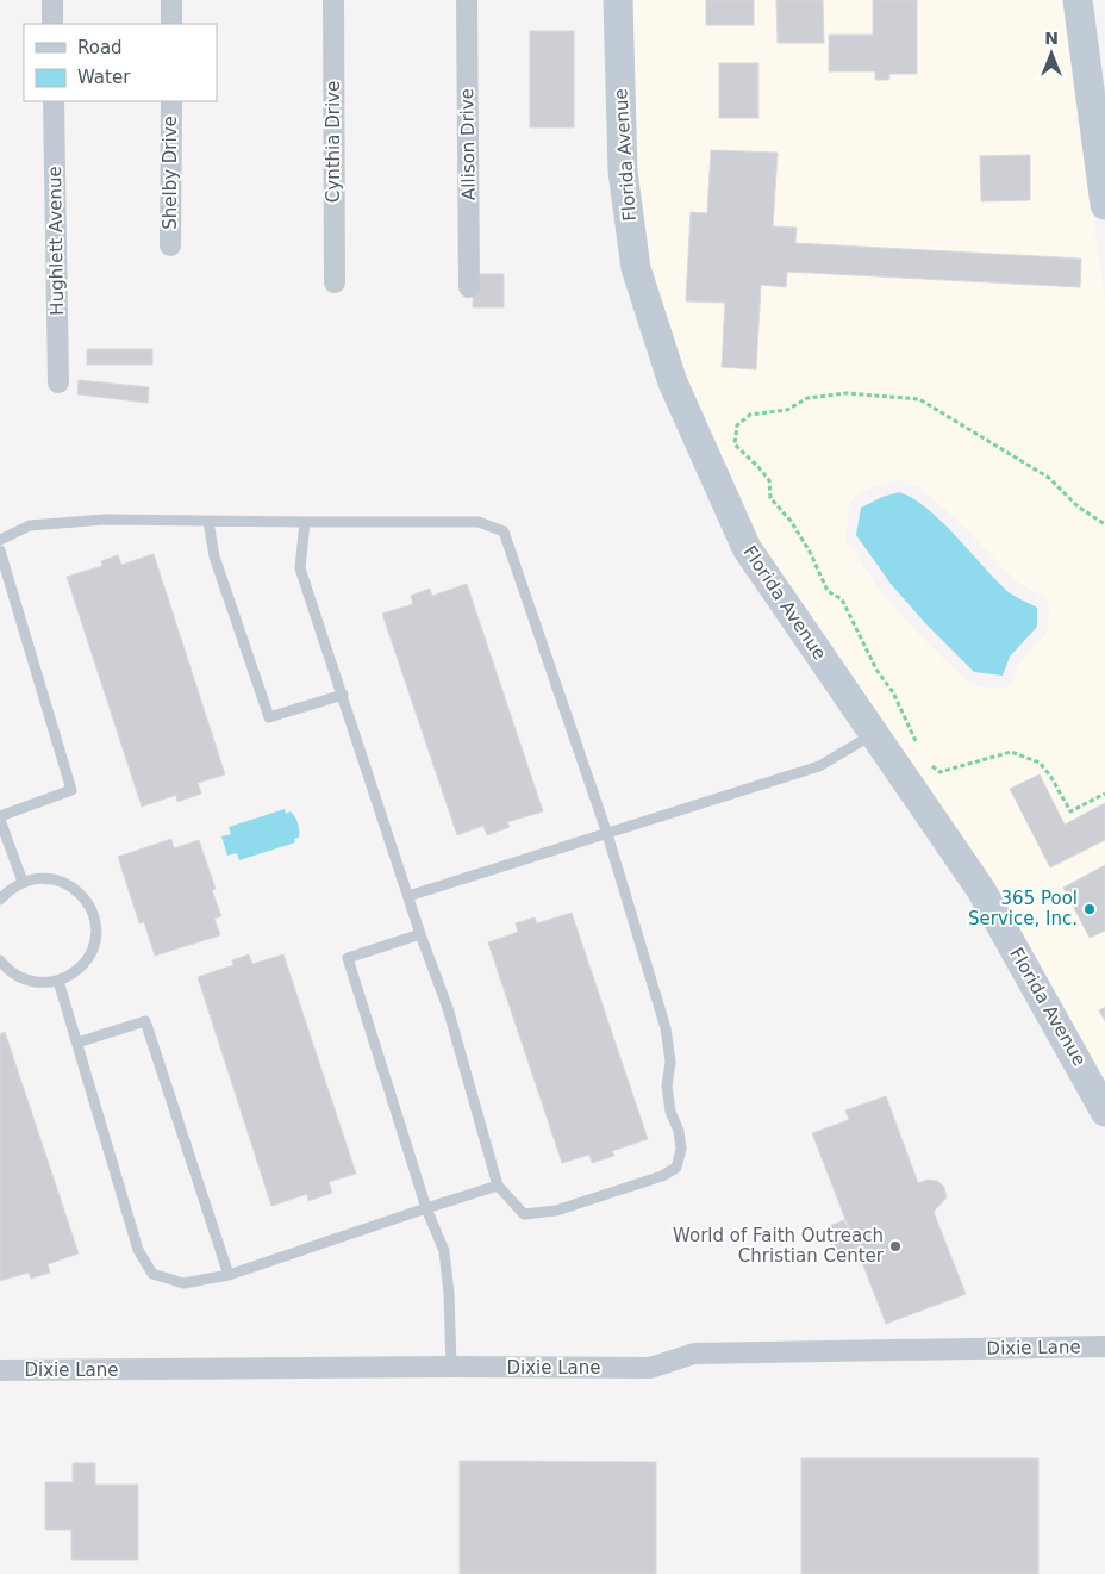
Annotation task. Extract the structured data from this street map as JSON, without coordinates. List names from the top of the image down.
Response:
{
  "streets": {
    "street": [
      "Cynthia Drive",
      "Allison Drive",
      "Florida Avenue",
      "Shelby Drive",
      "Hughlett Avenue",
      "Dixie Lane"
    ]
  },
  "places": ["365 Pool Service, Inc.", "World of Faith Outreach Christian Center"],
  "legend": ["Road", "Water"],
  "north": "top"
}
